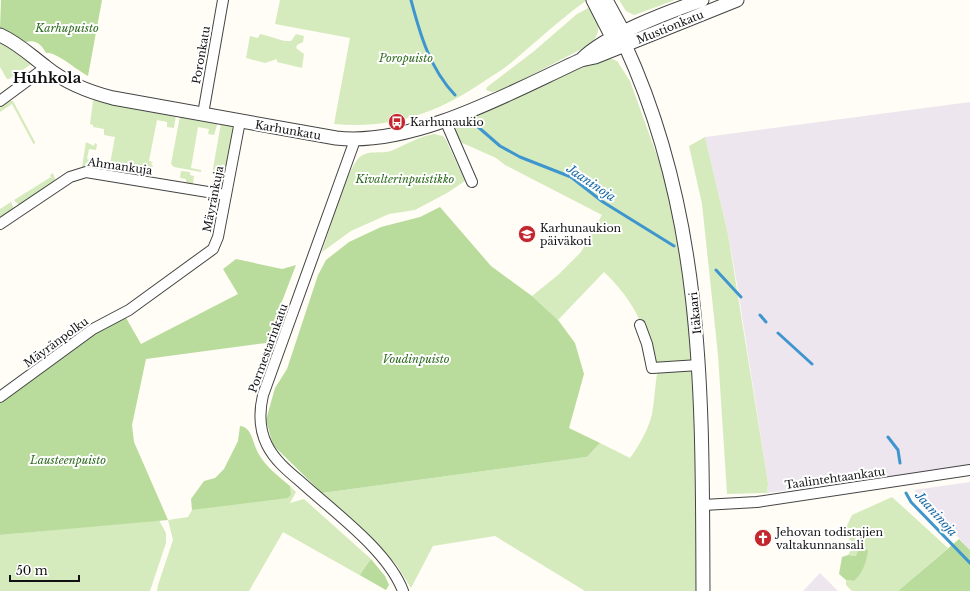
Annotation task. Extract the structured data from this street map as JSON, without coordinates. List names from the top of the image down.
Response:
{
  "streets": {
    "street": [
      "Mustionkatu",
      "Poronkatu",
      "Karhunkatu",
      "Ahmankuja",
      "Mäyränkuja",
      "Itäkaari",
      "Mäyränpolku",
      "Pormestarinkatu",
      "Taalintehtaankatu"
    ]
  },
  "crossings": [
    ["Mustionkatu", "Karhunkatu"],
    ["Mustionkatu", "Itäkaari"],
    ["Poronkatu", "Karhunkatu"],
    ["Karhunkatu", "Mäyränkuja"],
    ["Karhunkatu", "Itäkaari"],
    ["Karhunkatu", "Pormestarinkatu"],
    ["Ahmankuja", "Mäyränkuja"],
    ["Mäyränkuja", "Mäyränpolku"],
    ["Itäkaari", "Taalintehtaankatu"]
  ],
  "districts": ["Huhkola"],
  "water": ["Jaaninoja"],
  "parks": [
    "Karhupuisto",
    "Poropuisto",
    "Kivalterinpuistikko",
    "Voudinpuisto",
    "Lausteenpuisto"
  ],
  "places": {
    "bus stop": ["Karhunaukio"],
    "school or university": ["Karhunaukion päiväkoti"],
    "church": ["Jehovan todistajien valtakunnansali"]
  },
  "scale_bar": "50 m"
}
